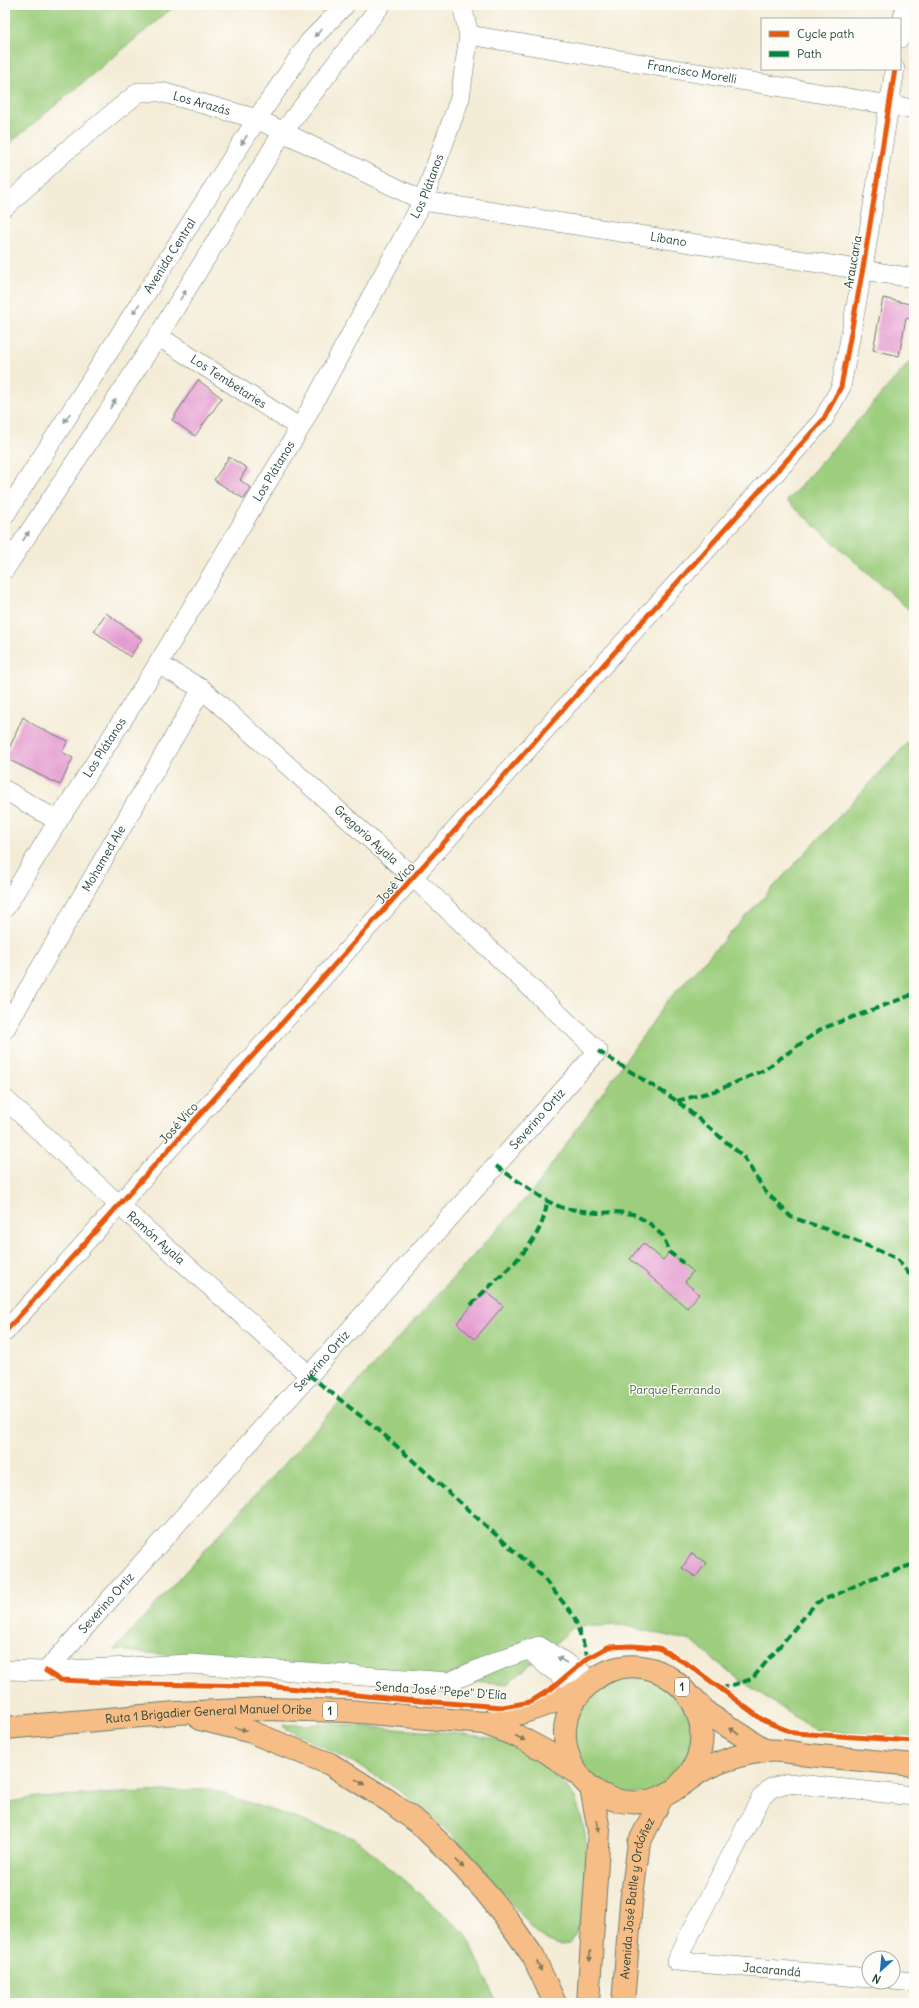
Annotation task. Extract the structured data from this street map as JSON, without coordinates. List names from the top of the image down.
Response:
{
  "streets": {
    "main road": ["1", "Ruta 1 Brigadier General Manuel Oribe", "Avenida José Batlle y Ordóñez"],
    "street": [
      "Francisco Morelli",
      "Los Arazás",
      "Los Plátanos",
      "Líbano",
      "Avenida Central",
      "Araucaria",
      "Los Tembetaries",
      "Gregorio Ayala",
      "Mohamed Ale",
      "José Vico",
      "Severino Ortiz",
      "Ramón Ayala",
      "Jacarandá"
    ],
    "cycle path": ["Senda José \"Pepe\" D'Elía"]
  },
  "crossings": [
    ["Francisco Morelli", "Los Plátanos"],
    ["Francisco Morelli", "Araucaria"],
    ["Los Arazás", "Los Plátanos"],
    ["Los Arazás", "Líbano"],
    ["Los Arazás", "Avenida Central"],
    ["Los Plátanos", "Líbano"],
    ["Los Plátanos", "Los Tembetaries"],
    ["Los Plátanos", "Gregorio Ayala"],
    ["Líbano", "Araucaria"],
    ["Araucaria", "José Vico"],
    ["Gregorio Ayala", "Mohamed Ale"],
    ["Gregorio Ayala", "José Vico"],
    ["Gregorio Ayala", "Severino Ortiz"],
    ["José Vico", "Ramón Ayala"],
    ["Severino Ortiz", "Ramón Ayala"],
    ["1", "Ruta 1 Brigadier General Manuel Oribe"],
    ["1", "Avenida José Batlle y Ordóñez"],
    ["Ruta 1 Brigadier General Manuel Oribe", "Avenida José Batlle y Ordóñez"]
  ],
  "parks": ["Parque Ferrando"],
  "legend": ["Cycle path", "Path"],
  "north": "bottom left"
}
